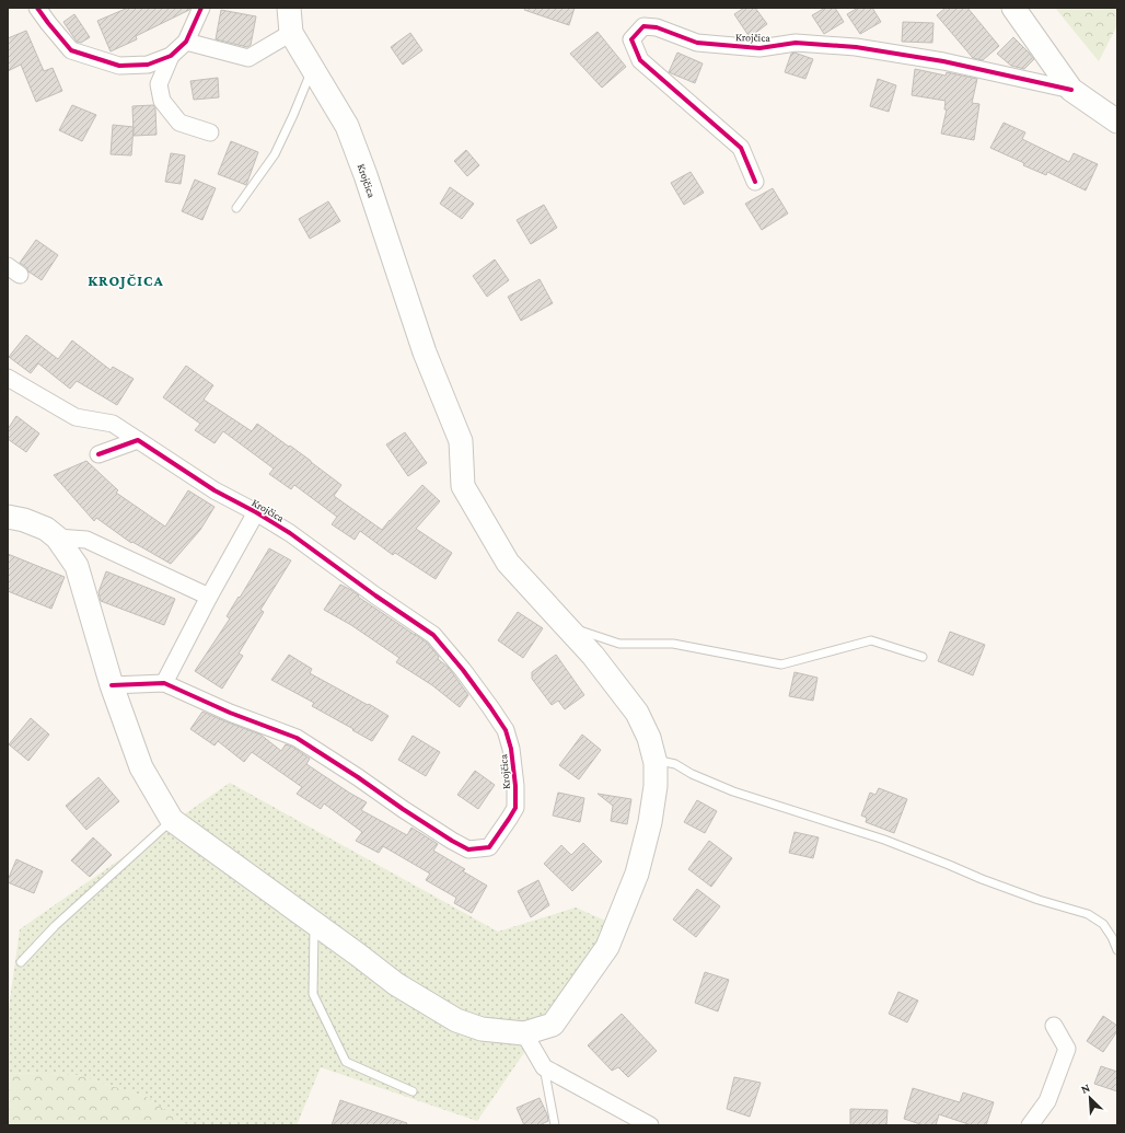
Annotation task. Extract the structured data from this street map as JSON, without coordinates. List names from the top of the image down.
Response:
{
  "streets": {
    "main road": ["Krojčica"]
  },
  "districts": ["KROJČICA"],
  "north": "top left"
}
